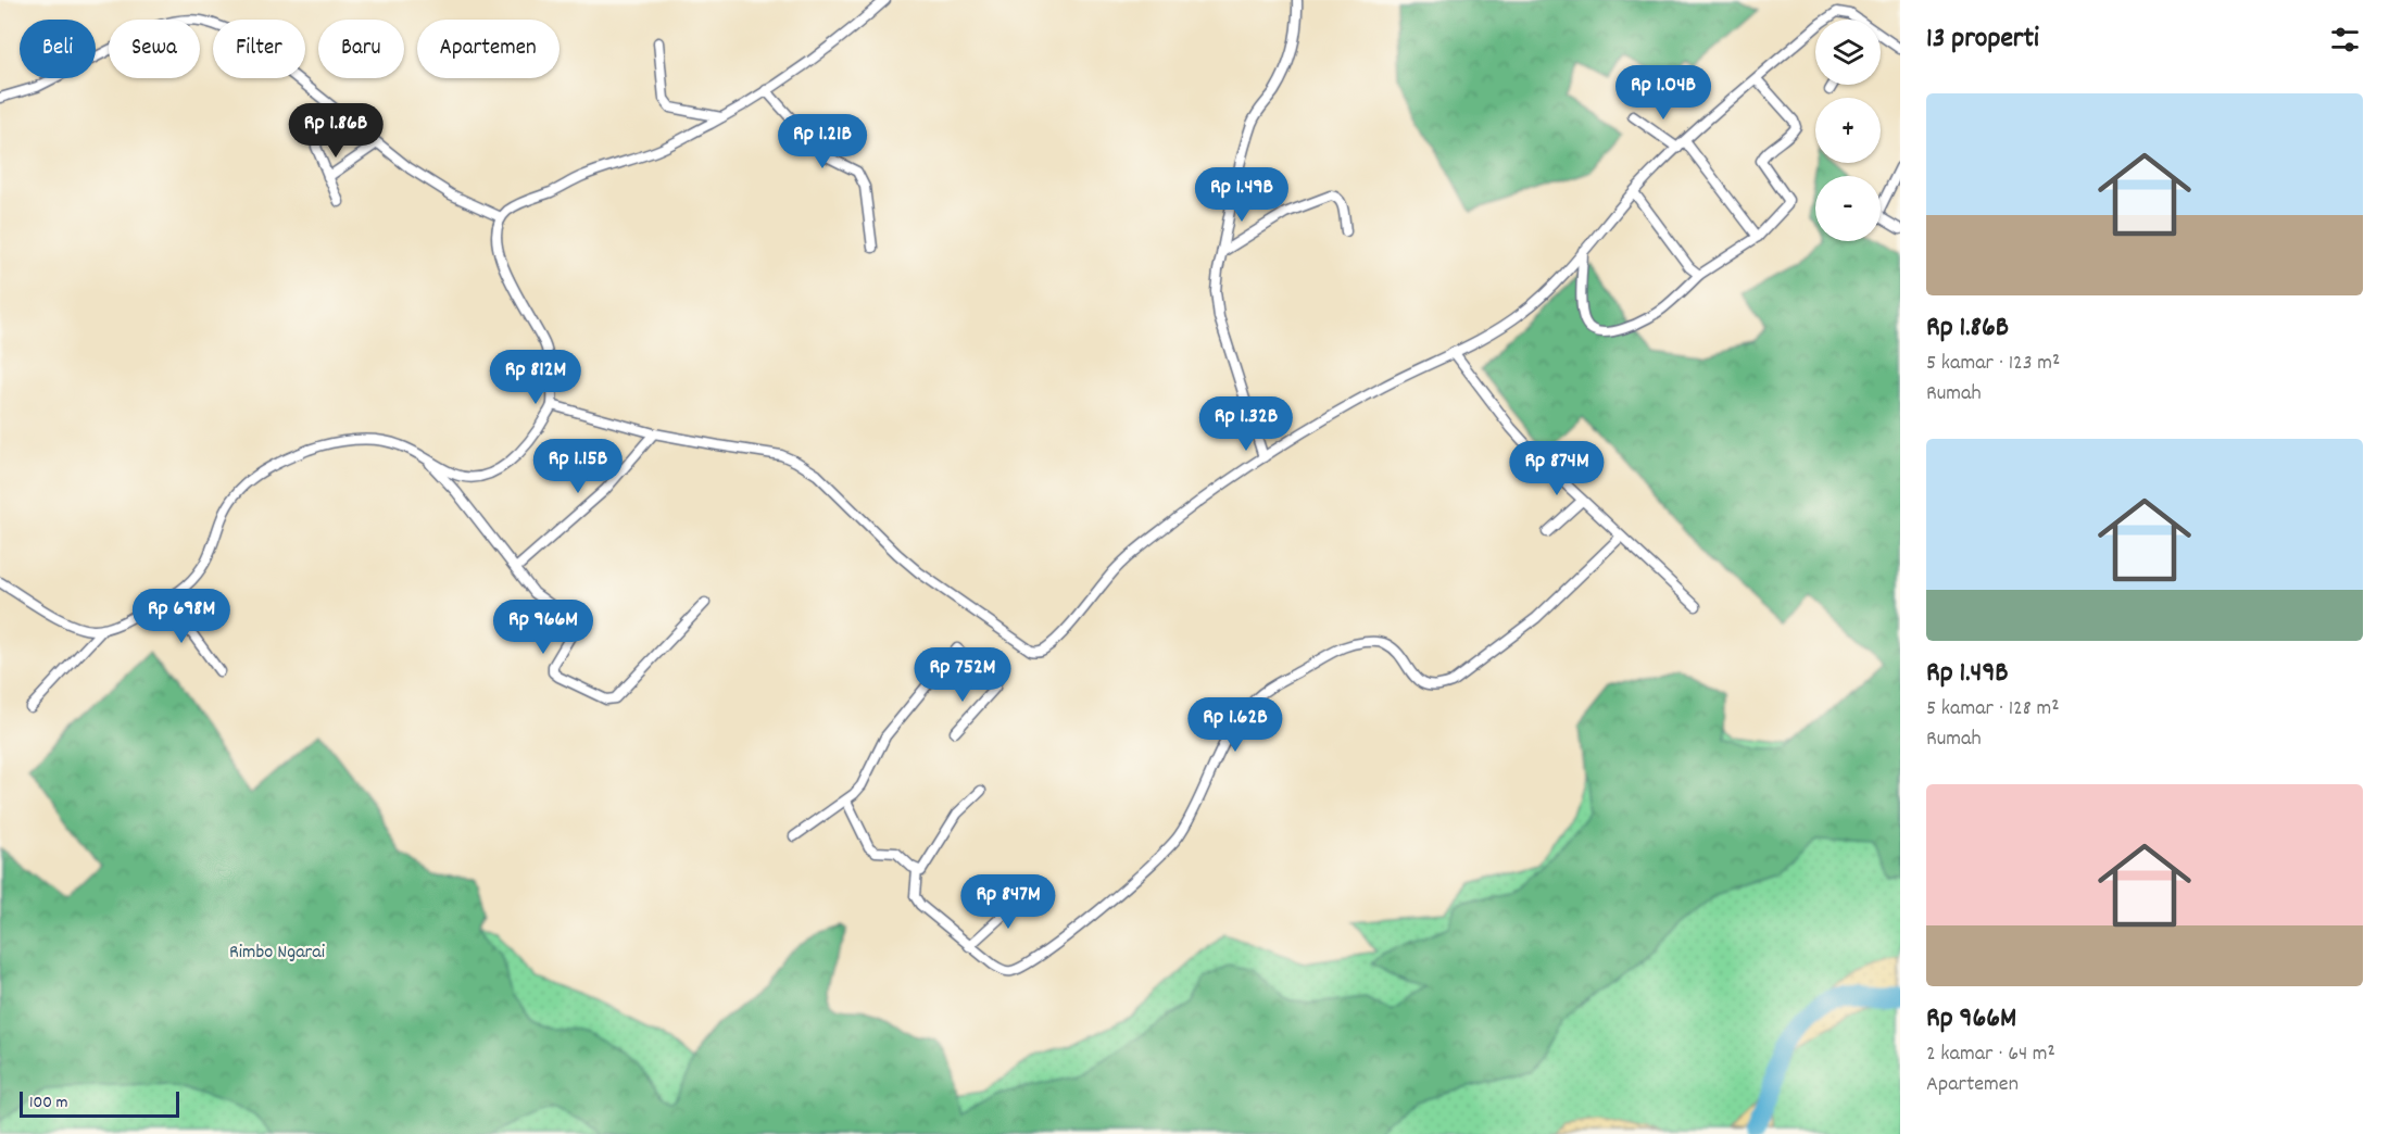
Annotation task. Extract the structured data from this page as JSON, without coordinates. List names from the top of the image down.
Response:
{
  "parks": ["Rimbo Ngarai"],
  "scale_bar": "100 m",
  "page": {
    "heading": "13 properti",
    "map_buttons": ["+", "−"],
    "chip": [
      "Beli",
      "Sewa",
      "Filter",
      "Baru",
      "Apartemen"
    ],
    "price": [
      "Rp 1.04B",
      "Rp 1.86B",
      "Rp 1.21B",
      "Rp 1.49B",
      "Rp 812M",
      "Rp 1.32B",
      "Rp 1.15B",
      "Rp 874M",
      "Rp 698M",
      "Rp 966M",
      "Rp 752M",
      "Rp 1.62B",
      "Rp 847M"
    ],
    "list": [
      {
        "name": "Rp 1.86B",
        "note": "5 kamar · 123 m² · Rumah"
      },
      {
        "name": "Rp 1.49B",
        "note": "5 kamar · 128 m² · Rumah"
      },
      {
        "name": "Rp 966M",
        "note": "2 kamar · 64 m² · Apartemen"
      }
    ],
    "scale": "100 m"
  }
}
